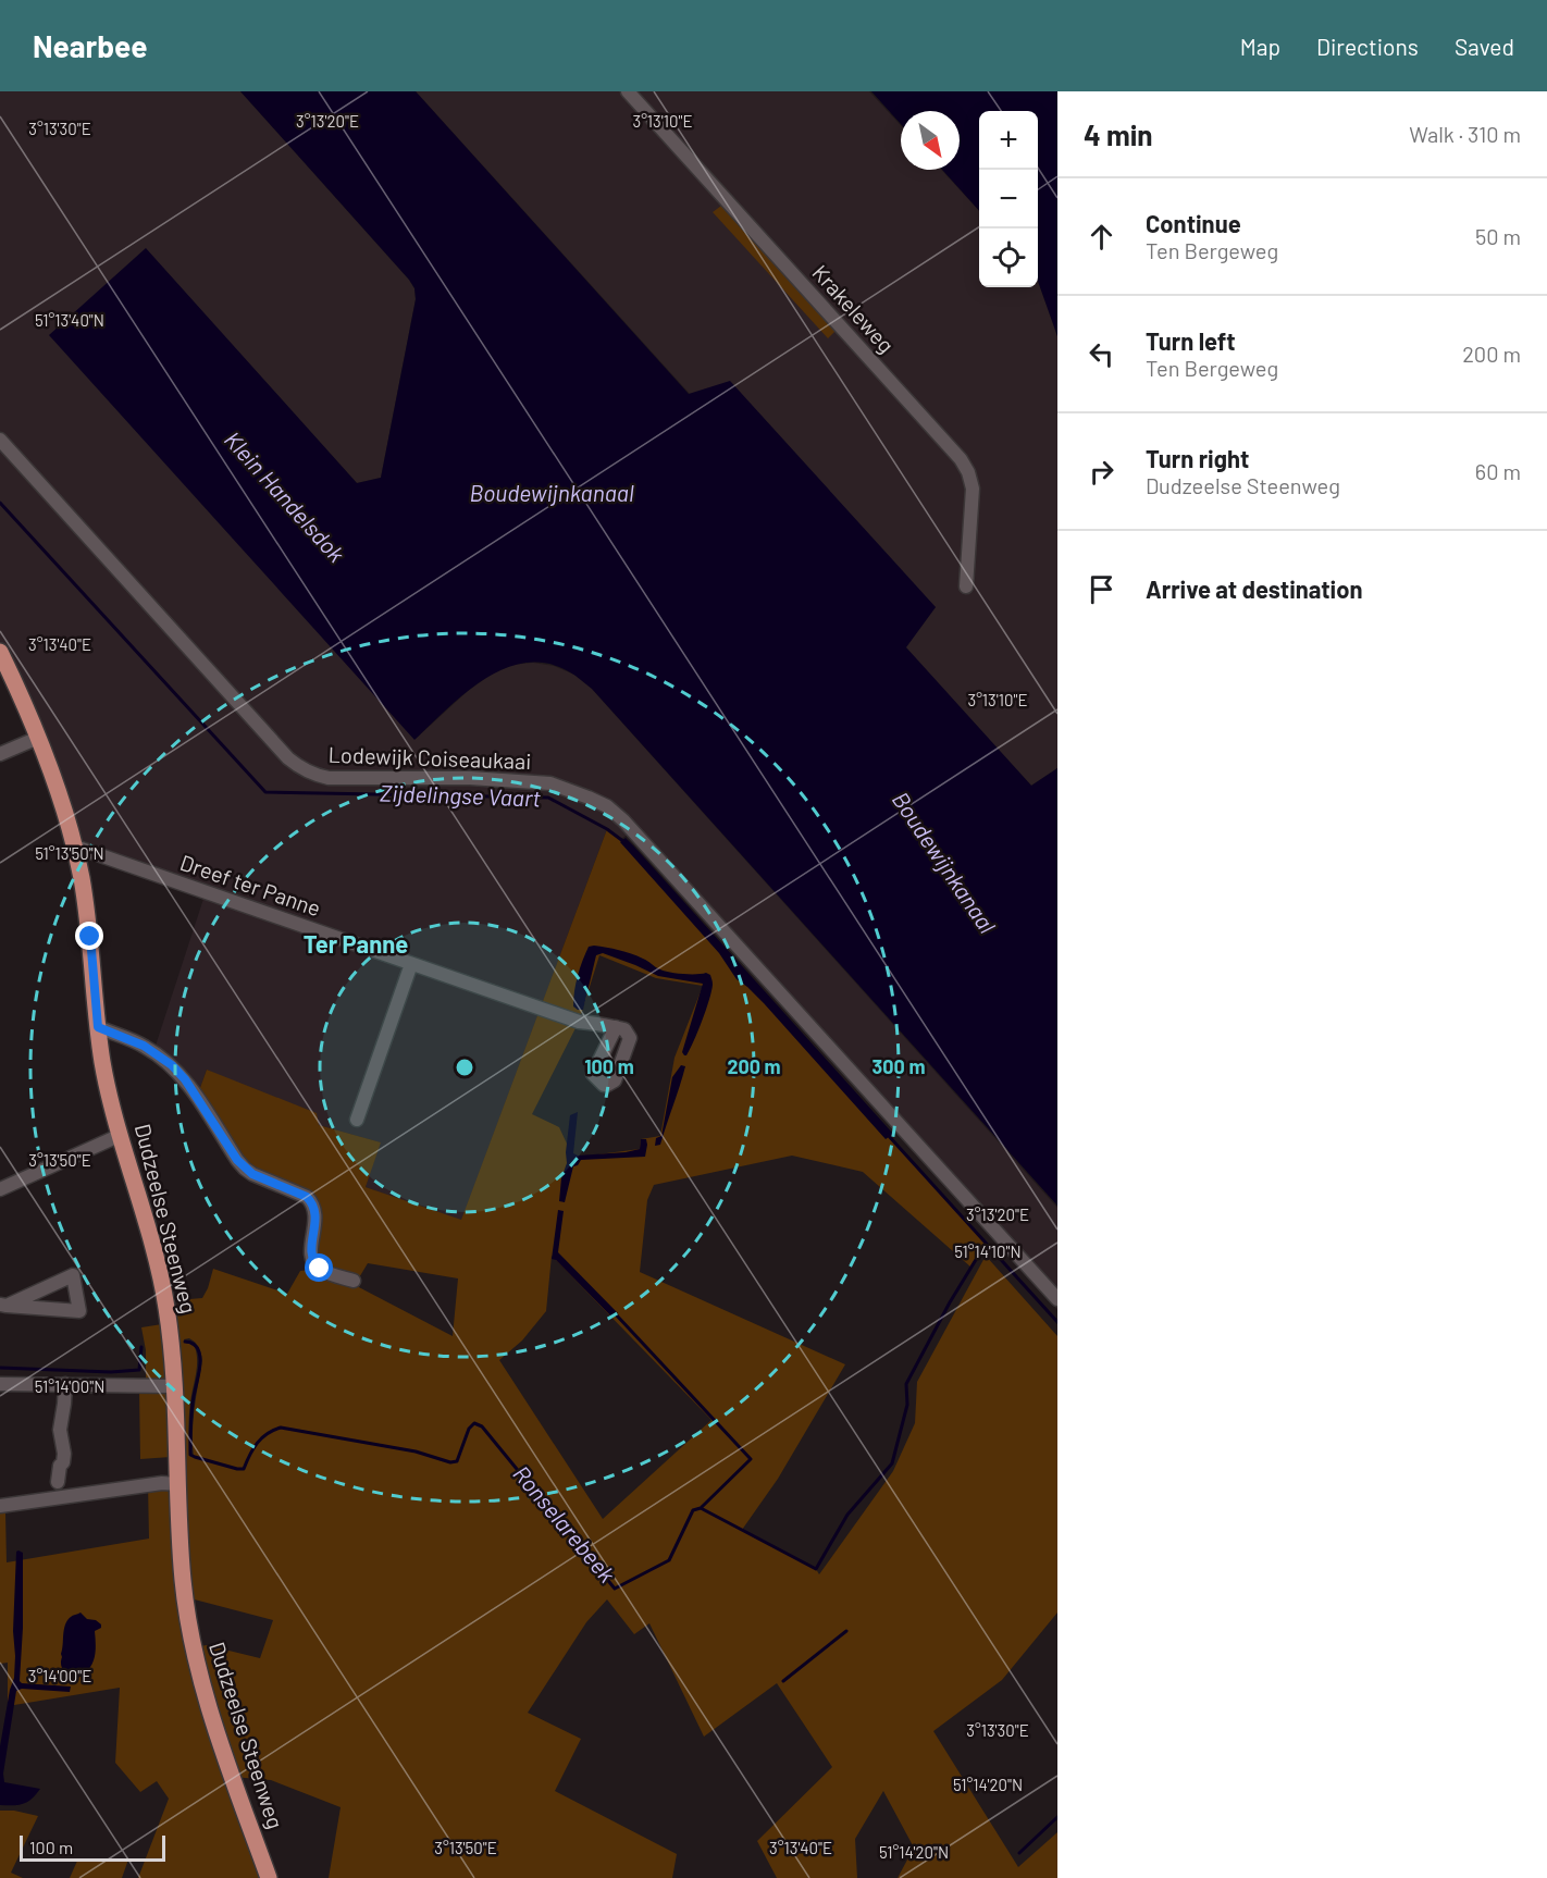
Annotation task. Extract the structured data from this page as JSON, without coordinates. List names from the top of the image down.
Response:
{
  "streets": {
    "main road": ["Dudzeelse Steenweg"],
    "street": ["Krakeleweg", "Lodewijk Coiseaukaai", "Dreef ter Panne"]
  },
  "crossings": [
    ["Dreef ter Panne", "Dudzeelse Steenweg"]
  ],
  "districts": ["Ter Panne"],
  "water": [
    "Boudewijnkanaal",
    "Klein Handelsdok",
    "Zijdelingse Vaart",
    "Ronselarebeek"
  ],
  "scale_bar": "100 m",
  "north": "bottom right",
  "page": {
    "header": "Nearbee",
    "nav": ["Map", "Directions", "Saved"],
    "heading": ["4 min", "Walk · 310 m"],
    "map_buttons": ["+", "−"],
    "list": [
      ["Continue", "Ten Bergeweg", "50 m"],
      ["Turn left", "Ten Bergeweg", "200 m"],
      ["Turn right", "Dudzeelse Steenweg", "60 m"],
      "Arrive at destination"
    ],
    "scale": "100 m"
  },
  "coordinates": [
    "3°13'20\"E",
    "3°13'10\"E",
    "3°13'30\"E",
    "51°13'40\"N",
    "3°13'40\"E",
    "51°13'50\"N",
    "3°13'50\"E",
    "51°14'10\"N",
    "51°14'00\"N",
    "3°14'00\"E",
    "51°14'20\"N"
  ],
  "rings": ["100 m", "200 m", "300 m"]
}
